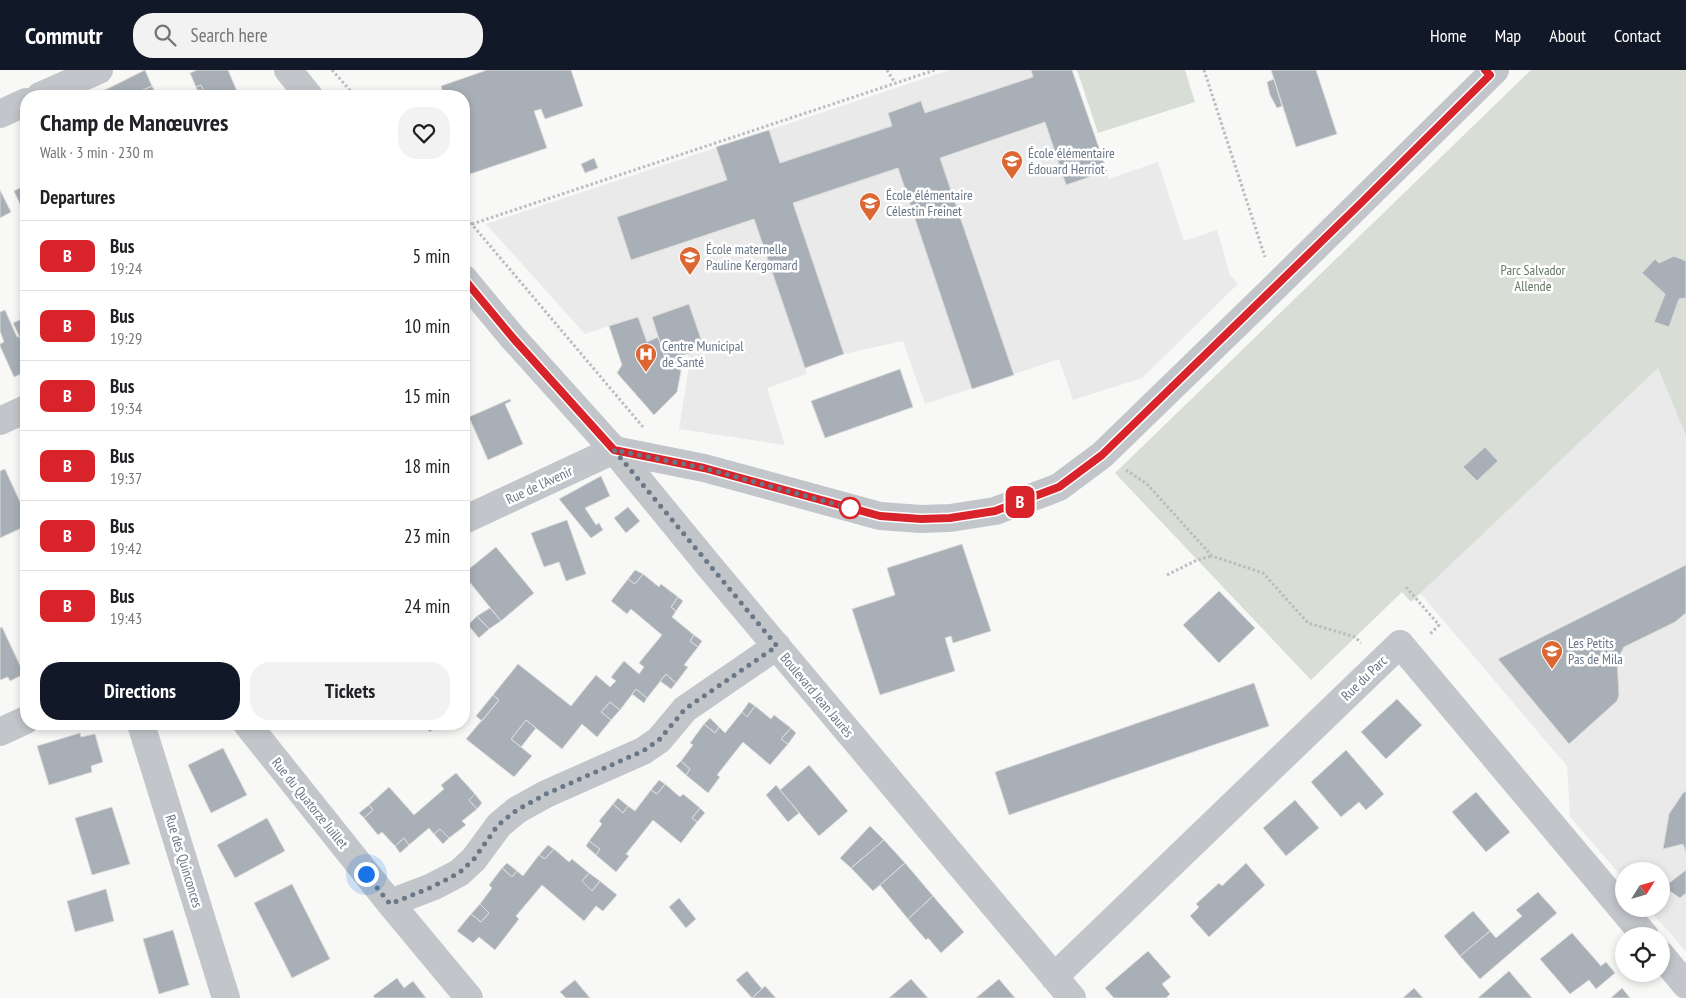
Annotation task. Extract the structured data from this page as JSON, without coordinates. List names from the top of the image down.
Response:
{
  "streets": {
    "street": [
      "Rue de l'Avenir",
      "Rue du Parc",
      "Boulevard Jean Jaurès",
      "Rue du Quatorze Juillet",
      "Rue des Quinconces"
    ]
  },
  "crossings": [
    ["Rue de l'Avenir", "Boulevard Jean Jaurès"],
    ["Rue du Parc", "Boulevard Jean Jaurès"]
  ],
  "parks": ["Parc Salvador Allende"],
  "places": {
    "school or university": [
      "École élémentaire Édouard Herriot",
      "École élémentaire Célestin Freinet",
      "École maternelle Pauline Kergomard",
      "Les Petits Pas de Mila"
    ],
    "hospital": ["Centre Municipal de Santé"]
  },
  "lines": ["bus line B"],
  "north": "top right",
  "page": {
    "header": "Commutr",
    "search": "Search here",
    "nav": [
      "Home",
      "Map",
      "About",
      "Contact"
    ],
    "on_map": "B",
    "heading": [
      ["Champ de Manœuvres", "Walk · 3 min · 230 m"],
      "Departures"
    ],
    "list": [
      {
        "mark": "B",
        "name": "Bus",
        "note": "19:24",
        "value": "5 min"
      },
      {
        "mark": "B",
        "name": "Bus",
        "note": "19:29",
        "value": "10 min"
      },
      {
        "mark": "B",
        "name": "Bus",
        "note": "19:34",
        "value": "15 min"
      },
      {
        "mark": "B",
        "name": "Bus",
        "note": "19:37",
        "value": "18 min"
      },
      {
        "mark": "B",
        "name": "Bus",
        "note": "19:42",
        "value": "23 min"
      },
      {
        "mark": "B",
        "name": "Bus",
        "note": "19:43",
        "value": "24 min"
      }
    ],
    "buttons": ["Directions", "Tickets"]
  }
}
